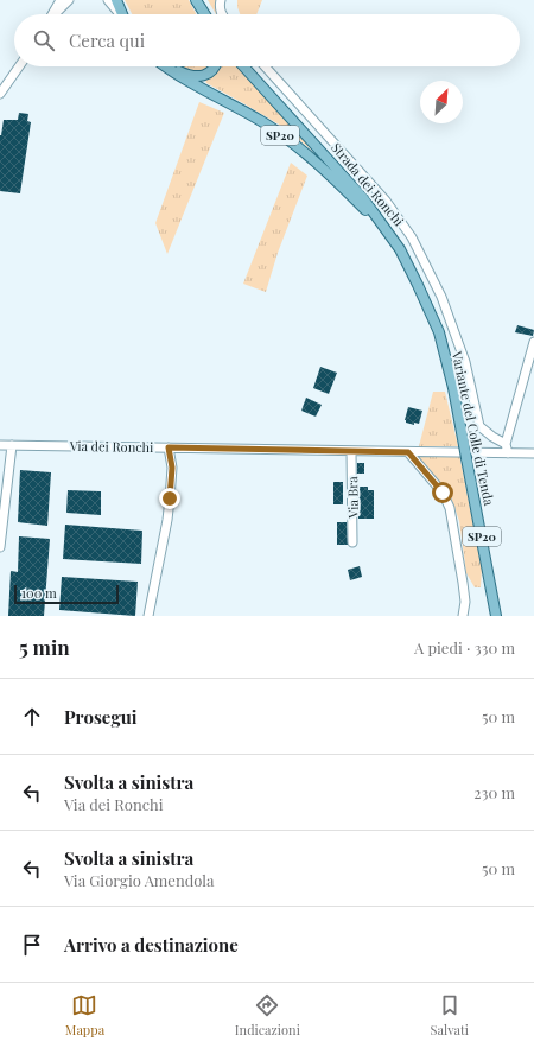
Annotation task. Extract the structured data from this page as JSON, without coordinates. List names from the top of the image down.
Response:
{
  "streets": {
    "main road": ["SP20", "Variante del Colle di Tenda"],
    "street": ["Strada dei Ronchi", "Via dei Ronchi", "Via Bra"]
  },
  "crossings": [
    ["SP20", "Variante del Colle di Tenda"],
    ["Strada dei Ronchi", "Via dei Ronchi"],
    ["Via dei Ronchi", "Via Bra"]
  ],
  "scale_bar": "100 m",
  "north": "top right",
  "page": {
    "search": "Cerca qui",
    "scale": "100 m",
    "heading": ["5 min", "A piedi · 330 m"],
    "list": [
      ["Prosegui", "50 m"],
      ["Svolta a sinistra", "Via dei Ronchi", "230 m"],
      ["Svolta a sinistra", "Via Giorgio Amendola", "50 m"],
      "Arrivo a destinazione"
    ],
    "nav": ["Mappa", "Indicazioni", "Salvati"]
  }
}
